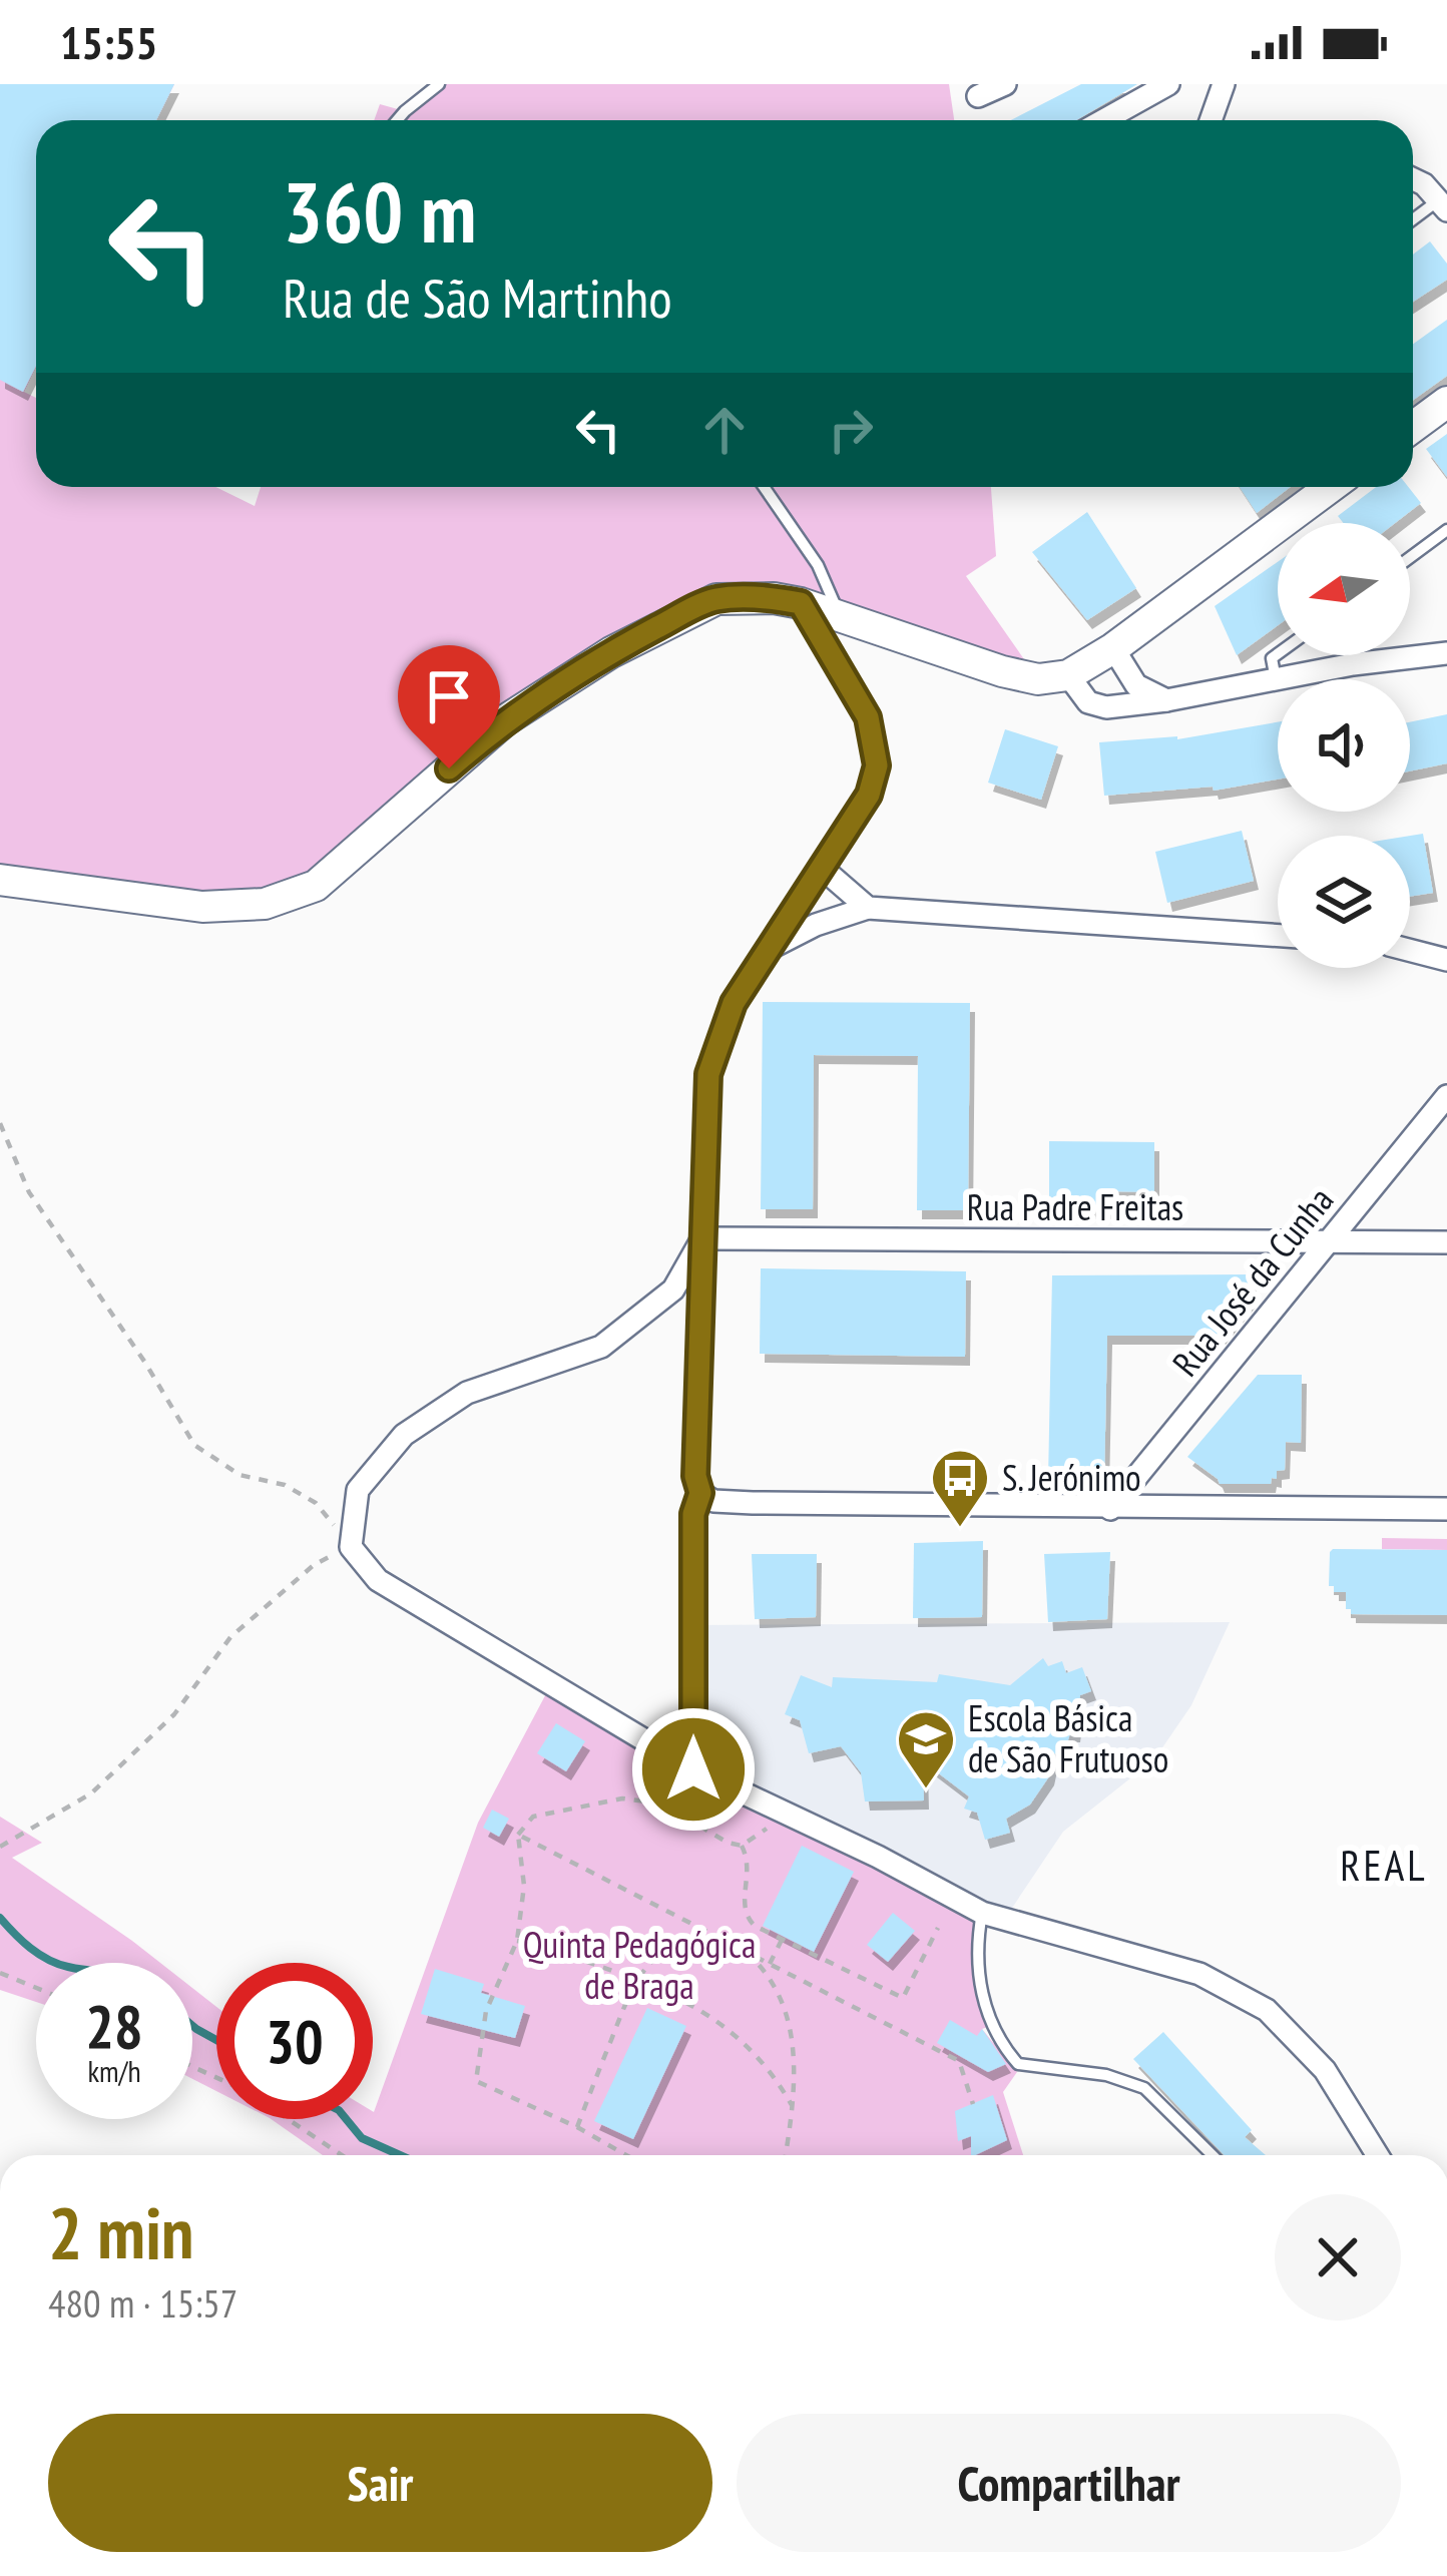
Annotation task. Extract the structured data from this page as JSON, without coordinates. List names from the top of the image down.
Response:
{
  "streets": {
    "street": ["Rua Padre Freitas", "Rua José da Cunha"]
  },
  "crossings": [
    ["Rua Padre Freitas", "Rua José da Cunha"]
  ],
  "districts": ["REAL"],
  "parks": ["Quinta Pedagógica de Braga"],
  "places": {
    "bus stop": ["S. Jerónimo"],
    "school or university": ["Escola Básica de São Frutuoso"]
  },
  "north": "left",
  "page": {
    "status": "15:55",
    "turn": ["360 m", "Rua de São Martinho"],
    "speed": "28 km/h",
    "limit": "30",
    "heading": ["2 min", "480 m · 15:57"],
    "buttons": ["Sair", "Compartilhar"]
  }
}
